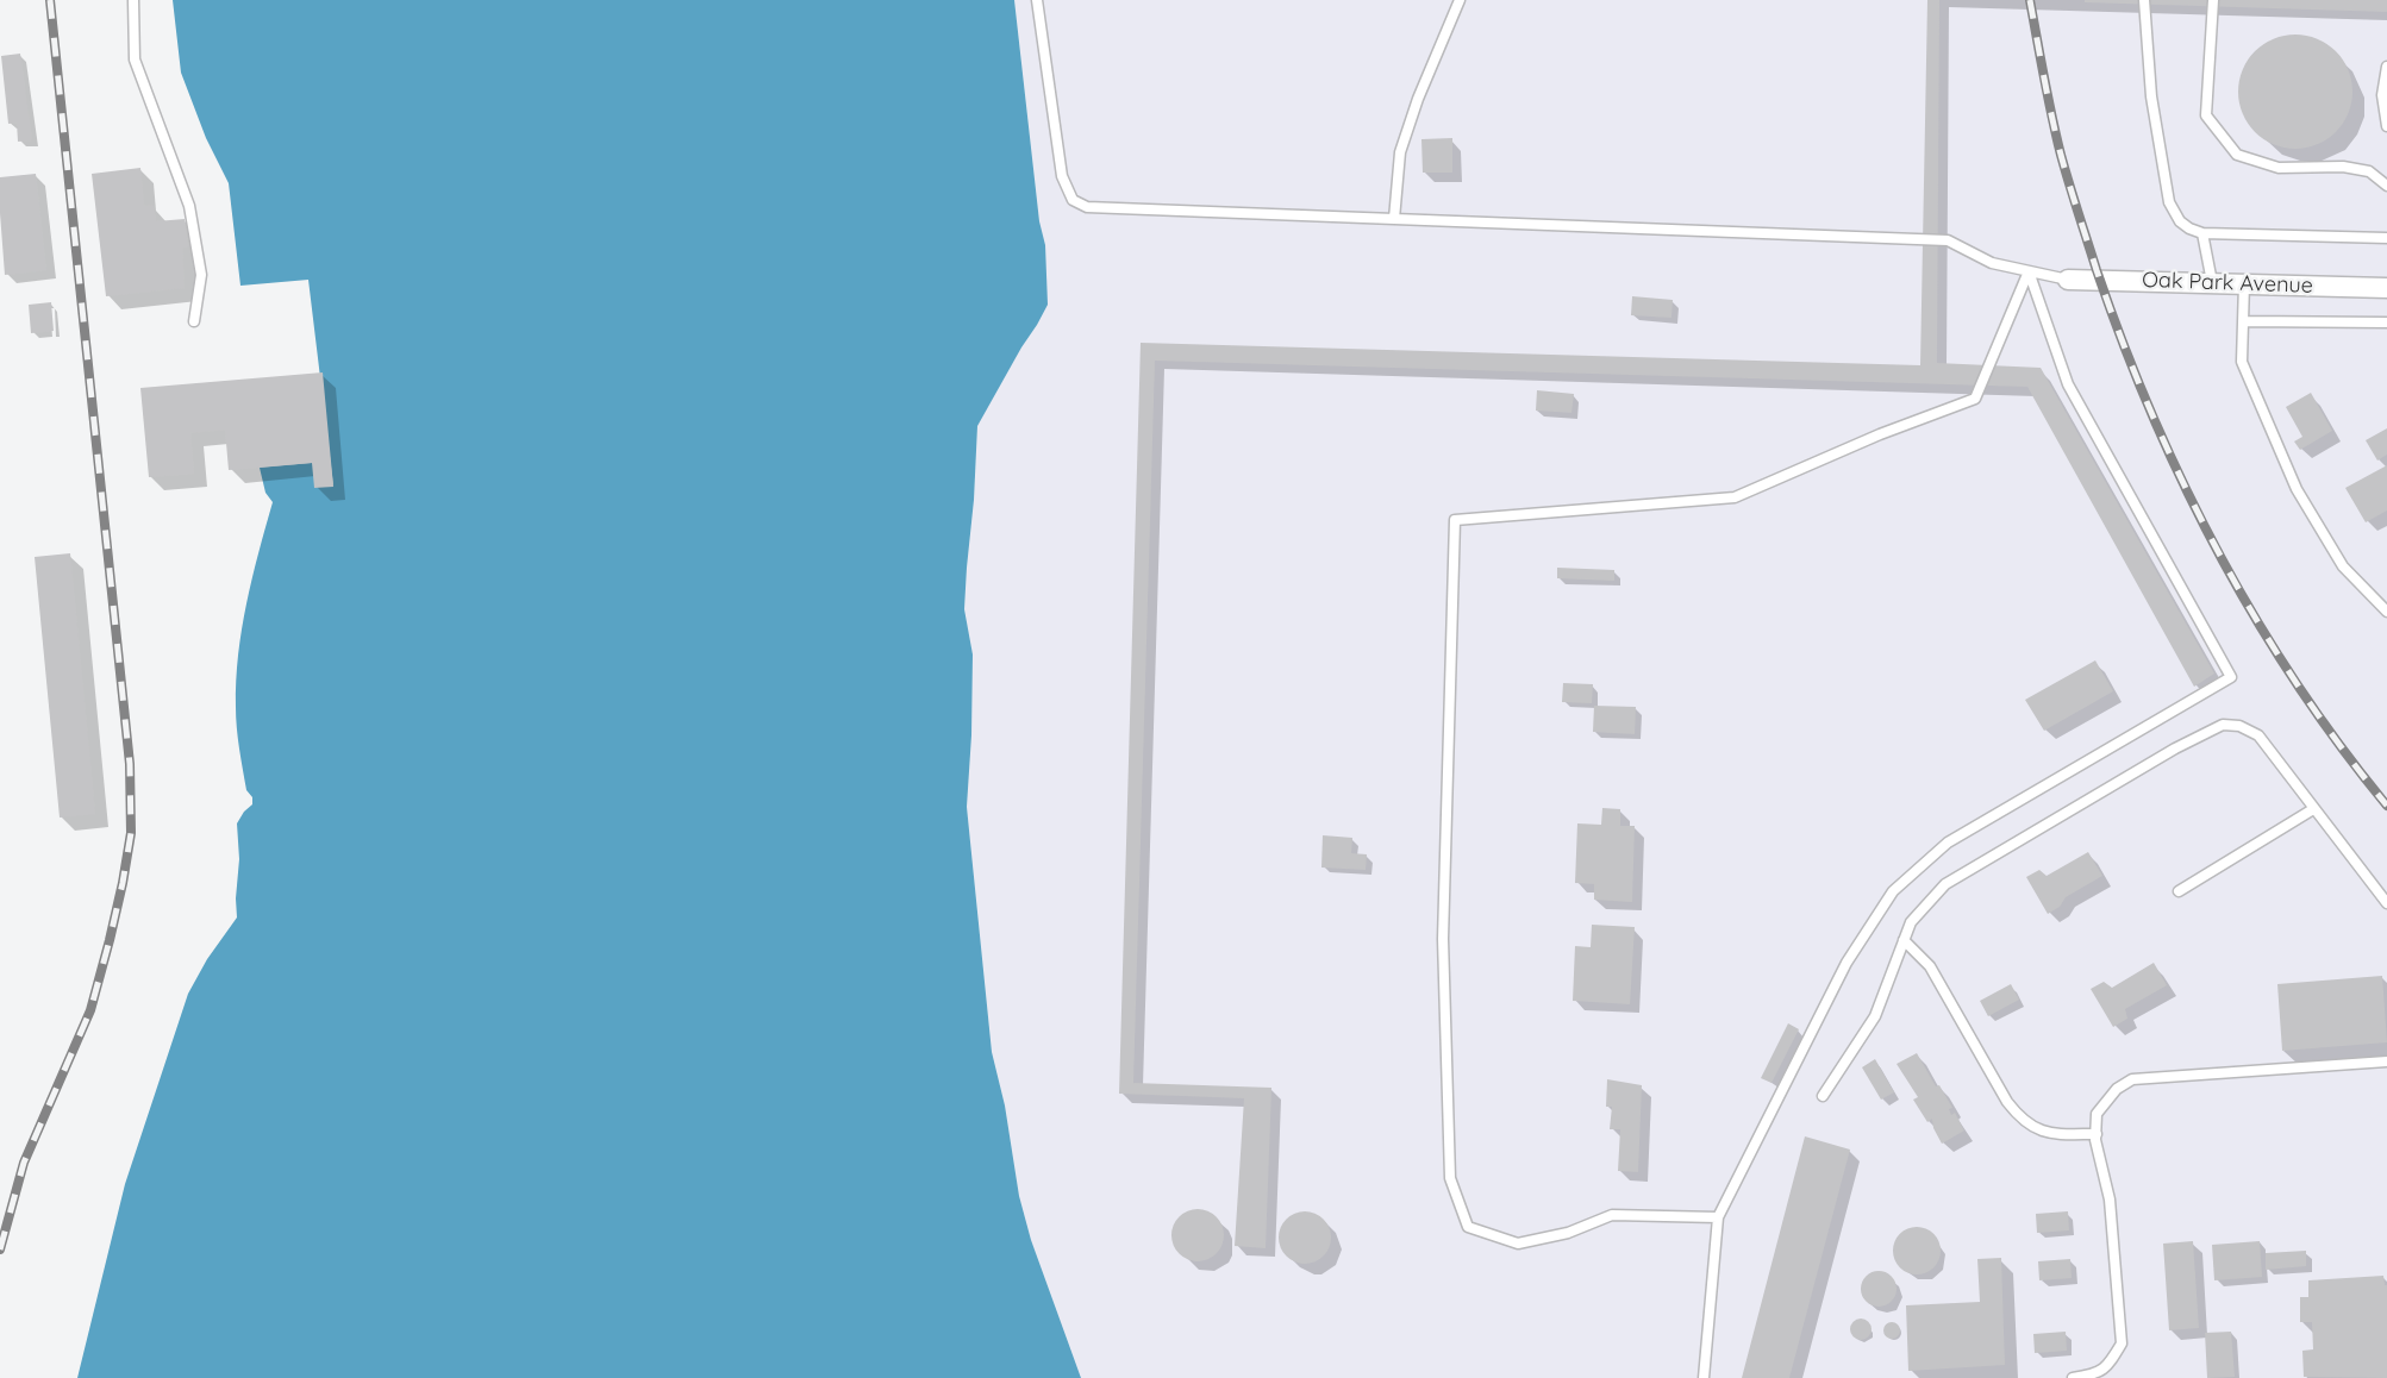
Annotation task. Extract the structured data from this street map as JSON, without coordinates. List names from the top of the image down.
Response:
{
  "streets": {
    "street": ["Oak Park Avenue"]
  }
}
